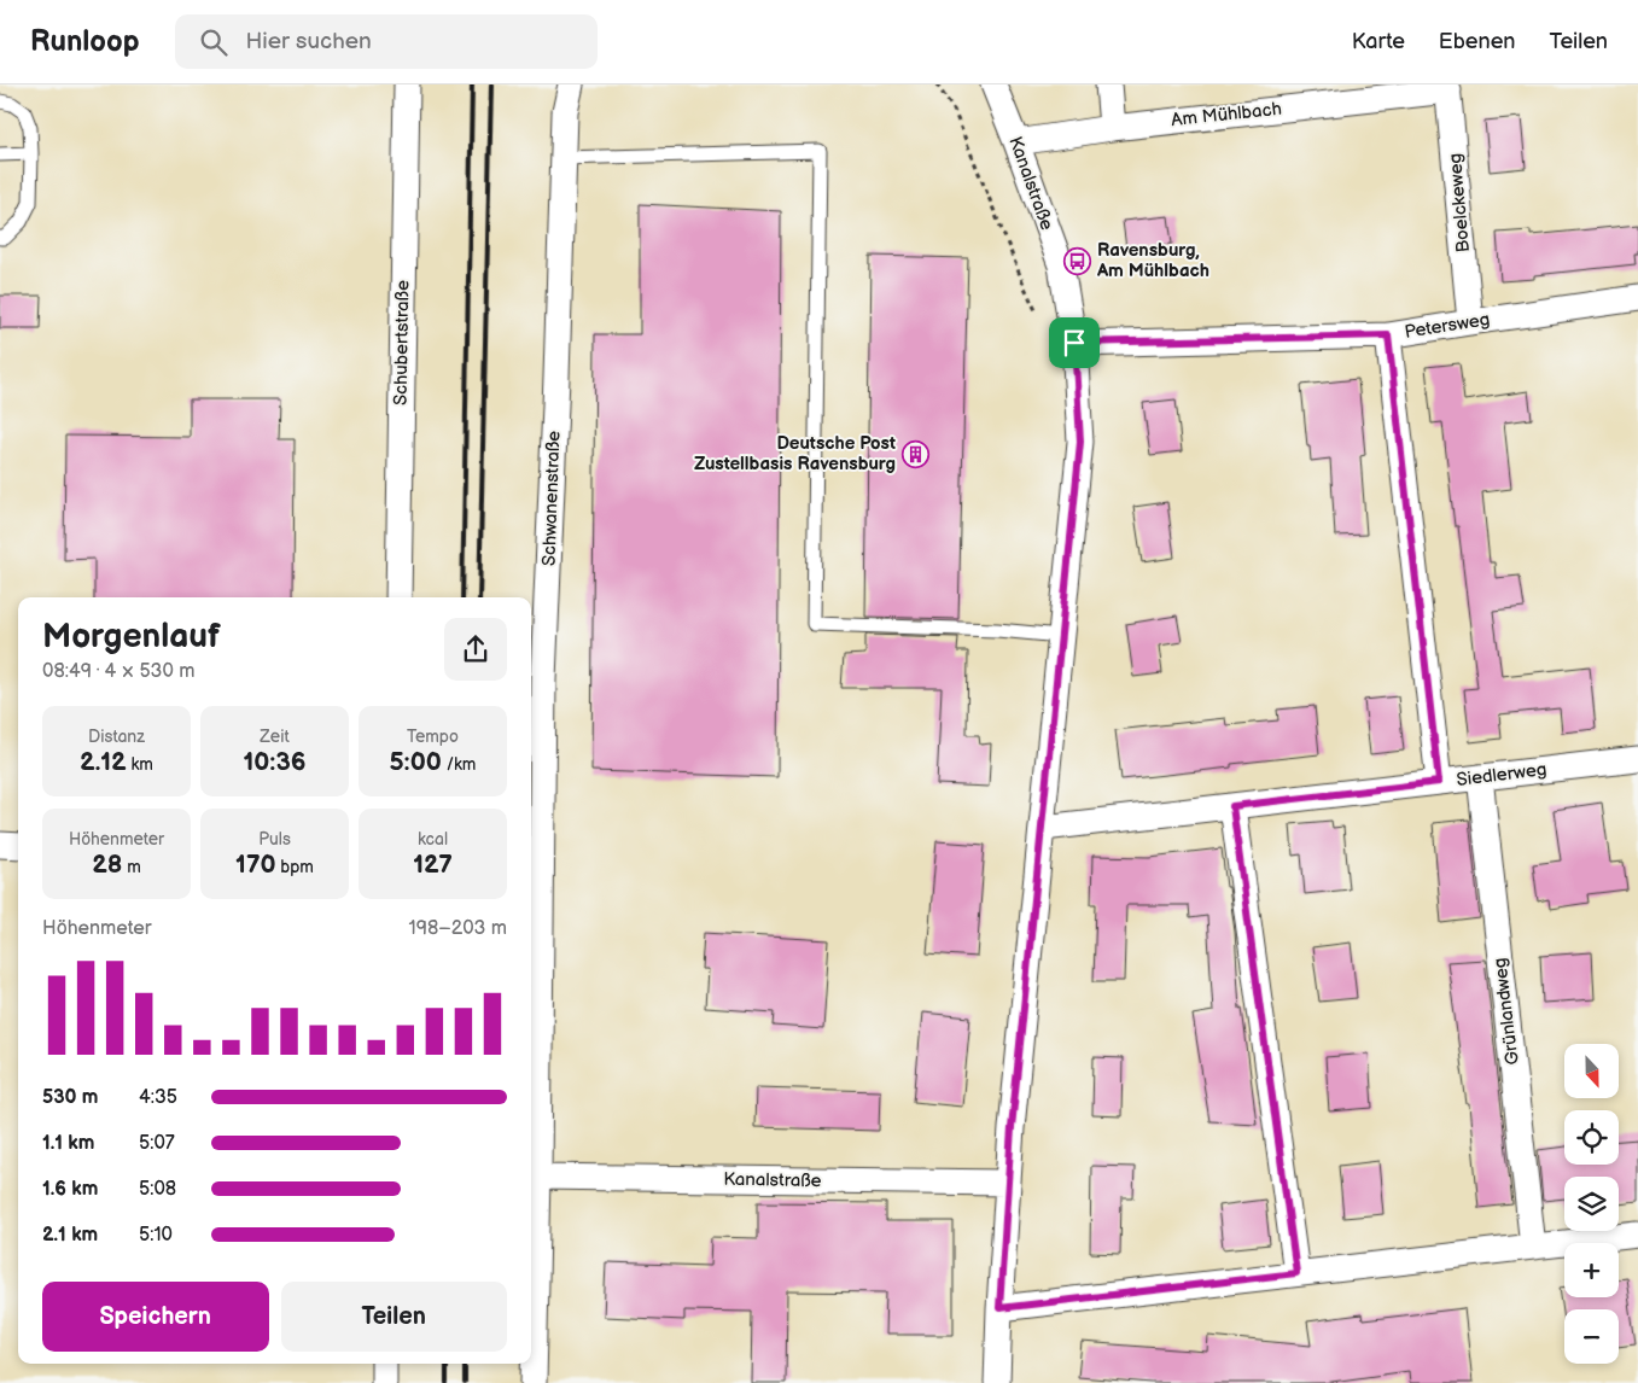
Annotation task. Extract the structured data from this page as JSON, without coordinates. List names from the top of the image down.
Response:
{
  "streets": {
    "street": [
      "Am Mühlbach",
      "Kanalstraße",
      "Boelckeweg",
      "Petersweg",
      "Schubertstraße",
      "Schwanenstraße",
      "Siedlerweg",
      "Grünlandweg"
    ]
  },
  "crossings": [
    ["Am Mühlbach", "Kanalstraße"],
    ["Am Mühlbach", "Boelckeweg"],
    ["Kanalstraße", "Petersweg"],
    ["Kanalstraße", "Schwanenstraße"],
    ["Kanalstraße", "Siedlerweg"],
    ["Boelckeweg", "Petersweg"],
    ["Siedlerweg", "Grünlandweg"]
  ],
  "places": {
    "bus stop": ["Ravensburg, Am Mühlbach"],
    "building": ["Deutsche Post Zustellbasis Ravensburg"]
  },
  "north": "bottom",
  "page": {
    "header": "Runloop",
    "search": "Hier suchen",
    "nav": ["Karte", "Ebenen", "Teilen"],
    "heading": ["Morgenlauf", "08:49 · 4 × 530 m"],
    "stats": [
      ["Distanz", "2.12 km"],
      ["Zeit", "10:36"],
      ["Tempo", "5:00 /km"],
      ["Höhenmeter", "28 m"],
      ["Puls", "170 bpm"],
      ["kcal", "127"]
    ],
    "chart": ["Höhenmeter", "198–203 m"],
    "map_buttons": ["+", "−"],
    "list": [
      {
        "name": "530 m",
        "note": "4:35"
      },
      {
        "name": "1.1 km",
        "note": "5:07"
      },
      {
        "name": "1.6 km",
        "note": "5:08"
      },
      {
        "name": "2.1 km",
        "note": "5:10"
      }
    ],
    "buttons": ["Speichern", "Teilen"]
  }
}
